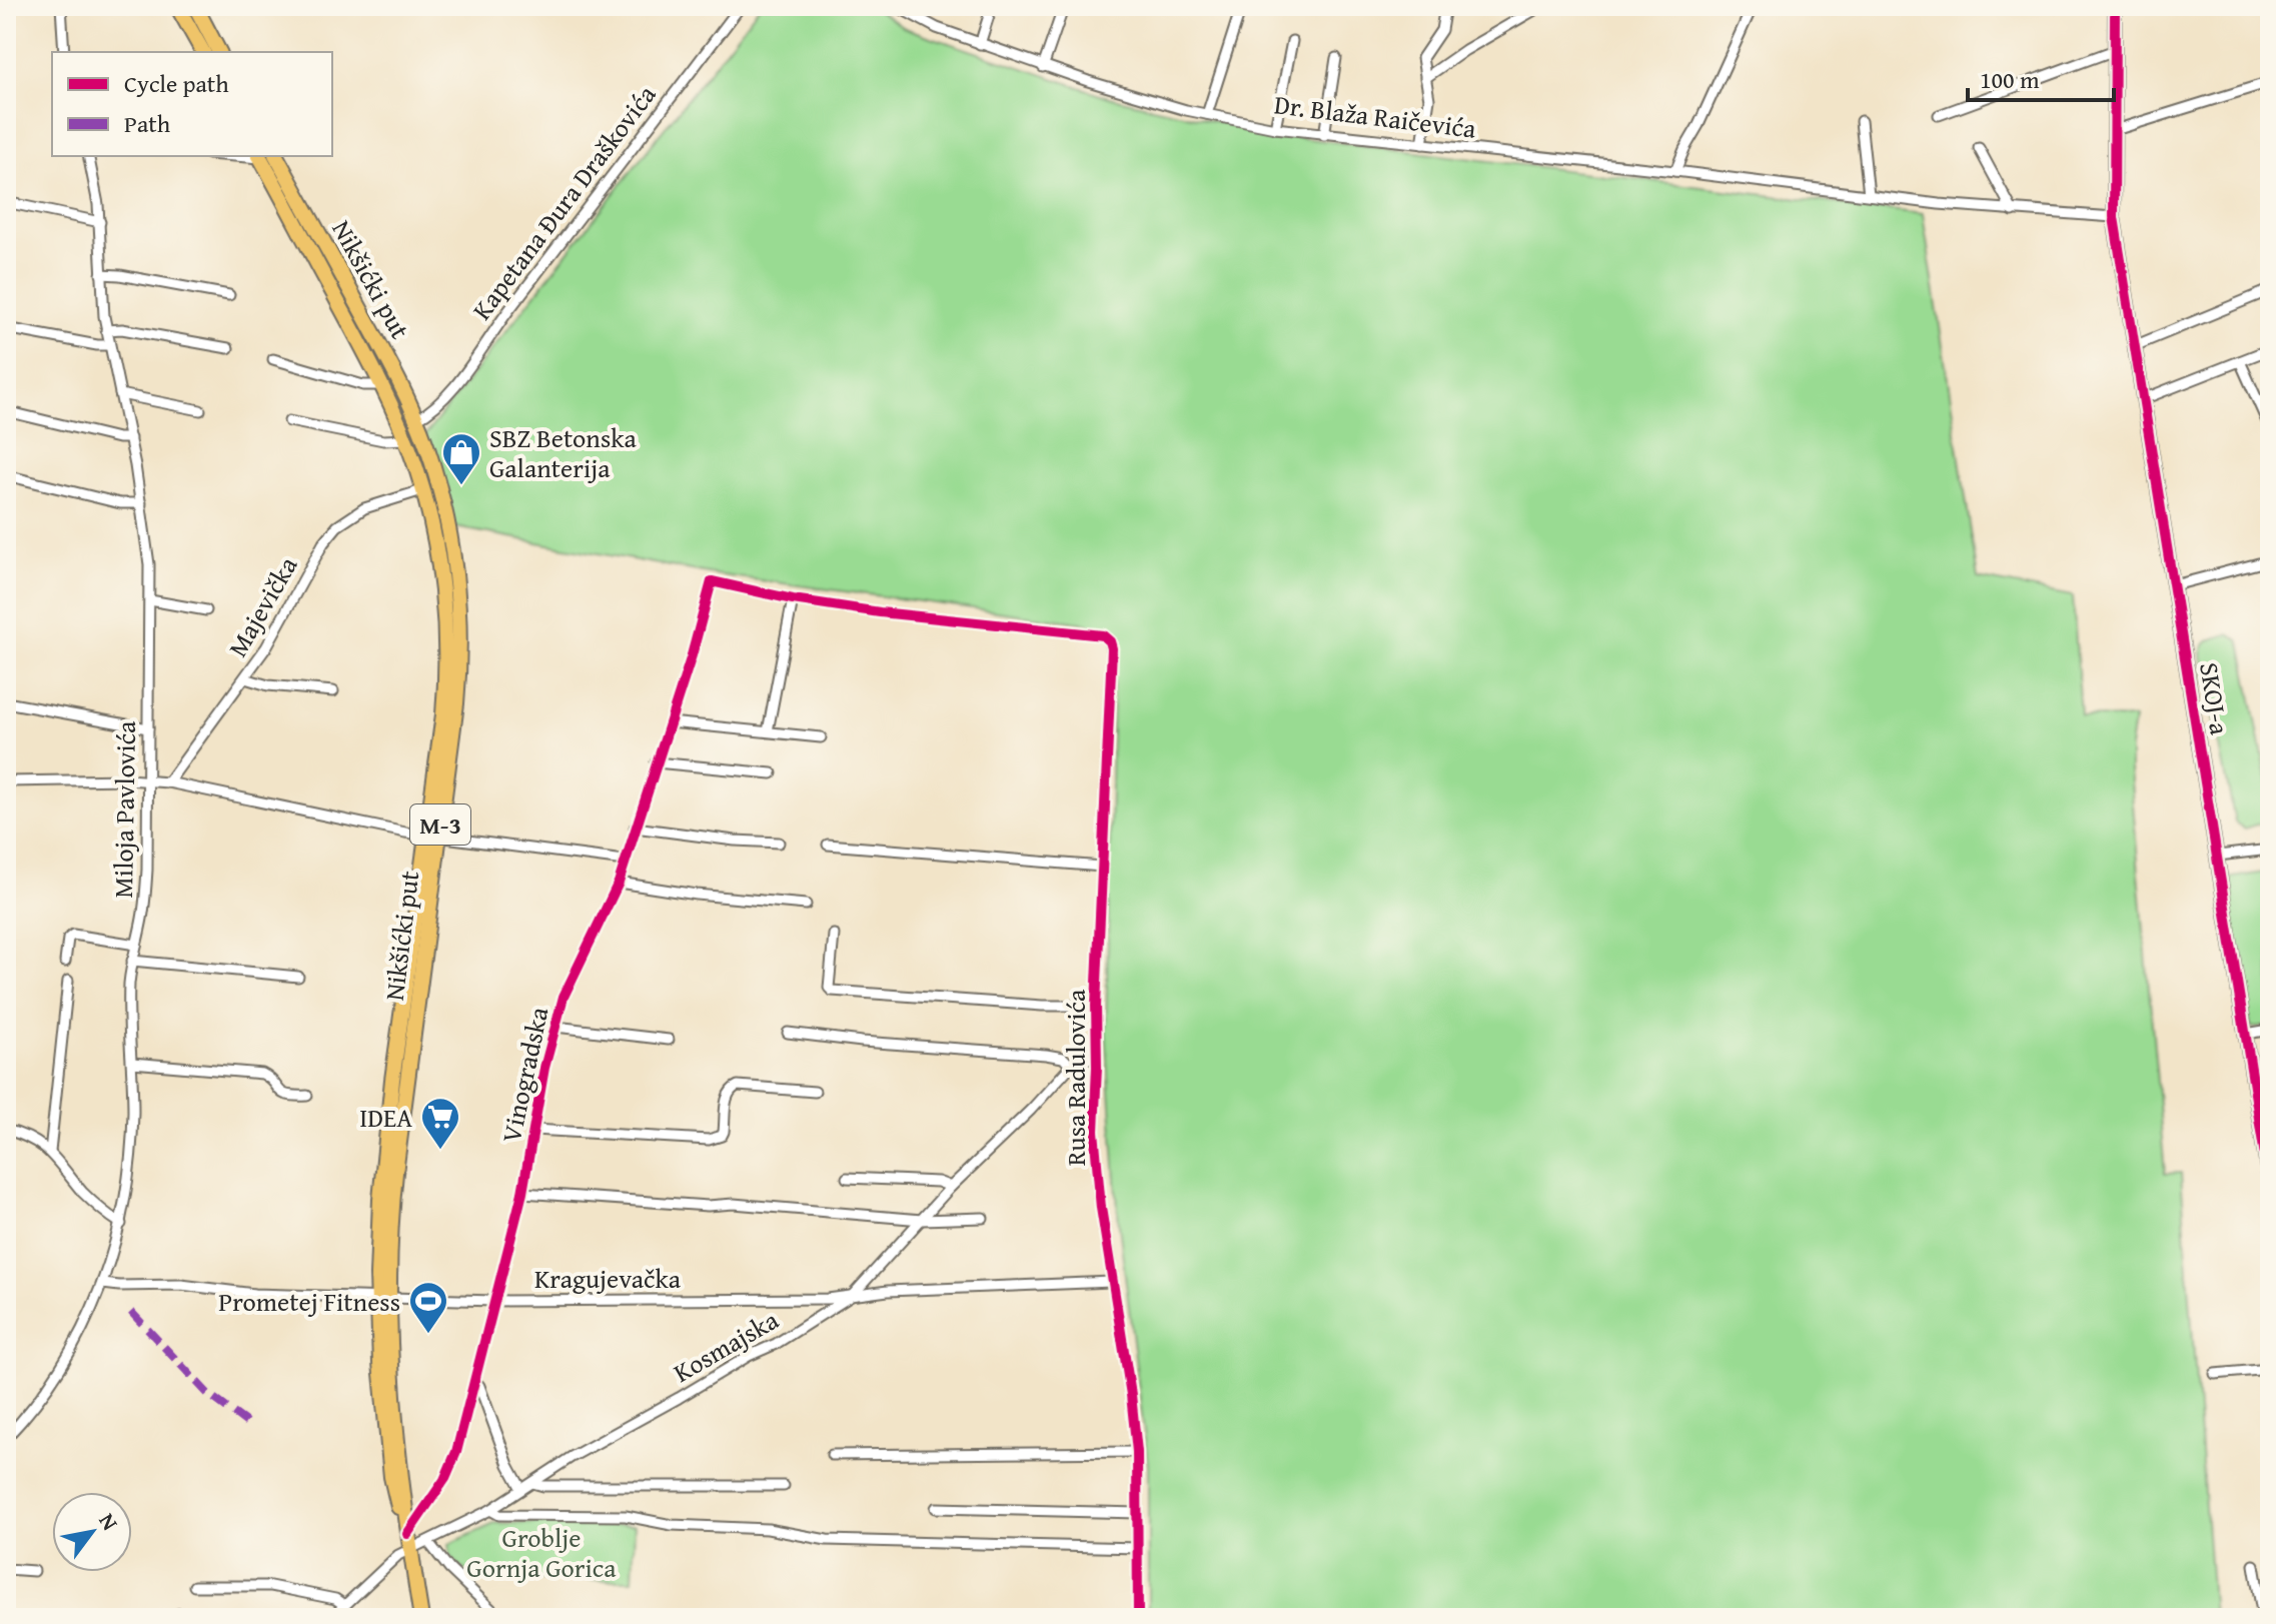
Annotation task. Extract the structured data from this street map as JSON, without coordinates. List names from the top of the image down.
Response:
{
  "streets": {
    "main road": ["Nikšićki put", "SKOJ-a", "M-3"],
    "street": [
      "Dr. Blaža Raičevića",
      "Kapetana Đura Draškovića",
      "Majevička",
      "Miloja Pavlovića",
      "Vinogradska",
      "Rusa Radulovića",
      "Kragujevačka",
      "Kosmajska"
    ]
  },
  "crossings": [
    ["Dr. Blaža Raičevića", "SKOJ-a"],
    ["Kapetana Đura Draškovića", "Nikšićki put"],
    ["Nikšićki put", "Vinogradska"],
    ["Nikšićki put", "Kragujevačka"],
    ["Nikšićki put", "Kosmajska"],
    ["Miloja Pavlovića", "Kragujevačka"],
    ["Vinogradska", "Rusa Radulovića"],
    ["Vinogradska", "Kragujevačka"],
    ["Rusa Radulovića", "Kragujevačka"],
    ["Rusa Radulovića", "Kosmajska"],
    ["Kragujevačka", "Kosmajska"]
  ],
  "parks": ["Groblje Gornja Gorica"],
  "places": {
    "shop": ["SBZ Betonska Galanterija"],
    "supermarket": ["IDEA"],
    "sports": ["Prometej Fitness"]
  },
  "legend": ["Cycle path", "Path"],
  "scale_bar": "100 m",
  "north": "top right"
}
